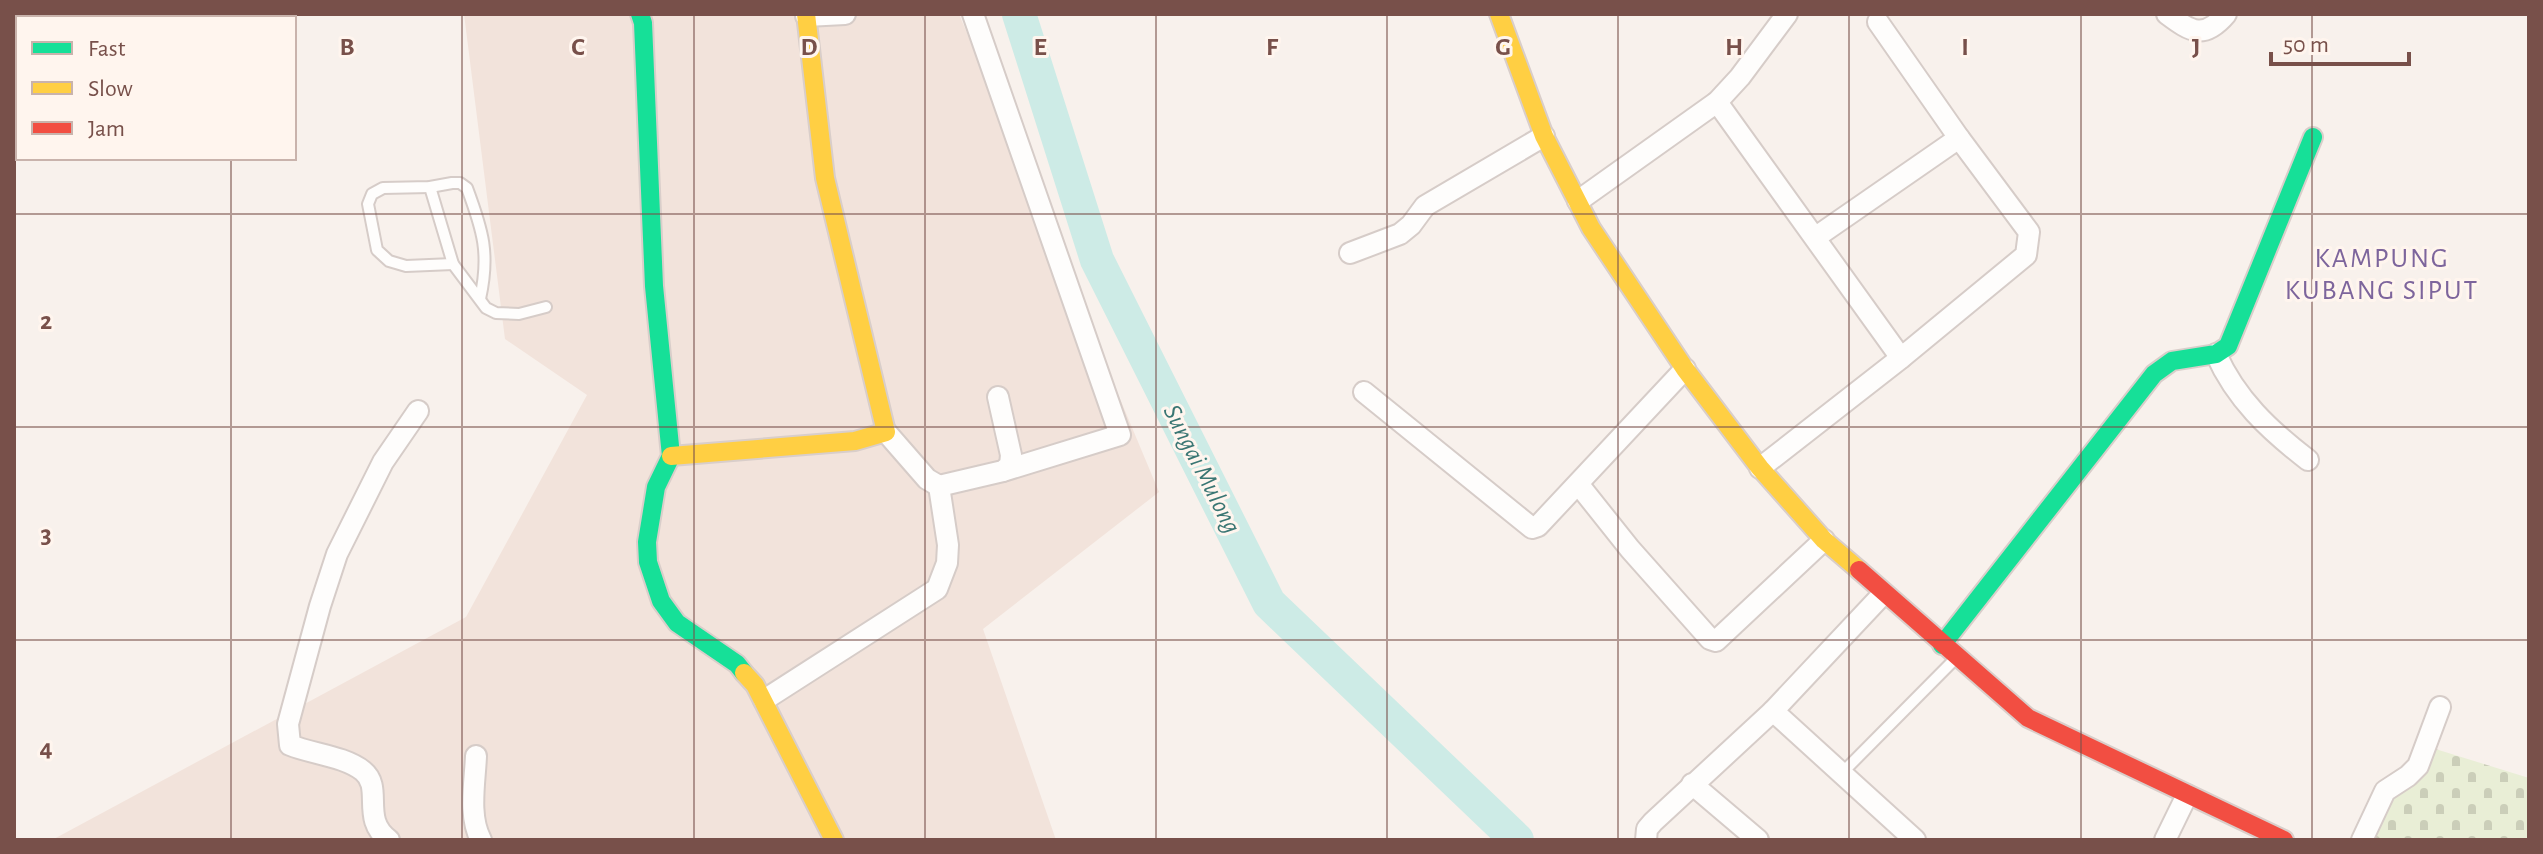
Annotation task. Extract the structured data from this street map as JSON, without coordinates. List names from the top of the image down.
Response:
{
  "districts": ["KAMPUNG KUBANG SIPUT"],
  "water": ["Sungai Mulong"],
  "legend": ["Fast", "Slow", "Jam"],
  "scale_bar": "50 m",
  "grid": {
    "columns": [
      "B",
      "C",
      "D",
      "E",
      "F",
      "G",
      "H",
      "I",
      "J"
    ],
    "rows": ["2", "3", "4"]
  }
}
